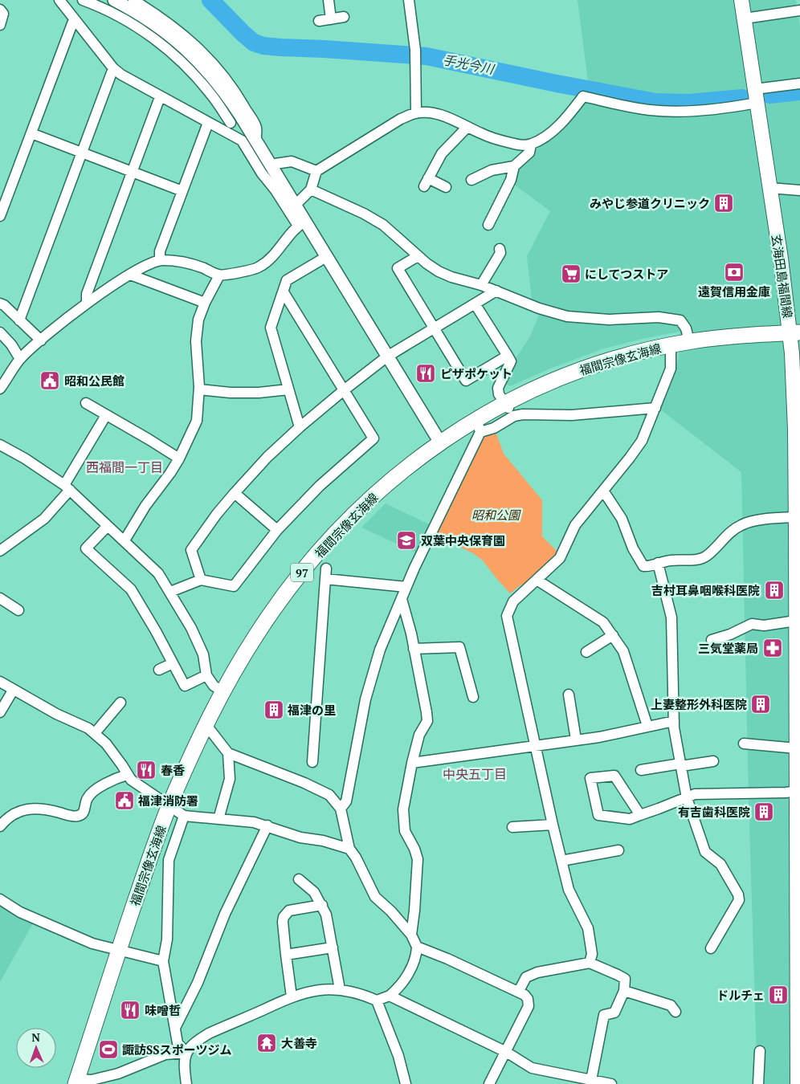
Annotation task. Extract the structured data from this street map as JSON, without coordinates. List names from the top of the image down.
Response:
{
  "streets": {
    "main road": ["玄海田島福間線", "福間宗像玄海線", "97"]
  },
  "crossings": [
    ["玄海田島福間線", "福間宗像玄海線"]
  ],
  "districts": ["西福間一丁目", "中央五丁目"],
  "water": ["手光今川"],
  "parks": ["昭和公園"],
  "places": {
    "building": [
      "みやじ参道クリニック",
      "吉村耳鼻咽喉科医院",
      "上妻整形外科医院",
      "福津の里",
      "有吉歯科医院",
      "ドルチェ"
    ],
    "bank": ["遠賀信用金庫"],
    "supermarket": ["にしてつストア"],
    "restaurant": ["ピザポケット", "春香", "味噌哲"],
    "public building": ["昭和公民館", "福津消防署"],
    "school or university": ["双葉中央保育園"],
    "pharmacy": ["三気堂薬局"],
    "temple": ["大善寺"],
    "sports": ["諏訪SSスポーツジム"]
  },
  "north": "top"
}
